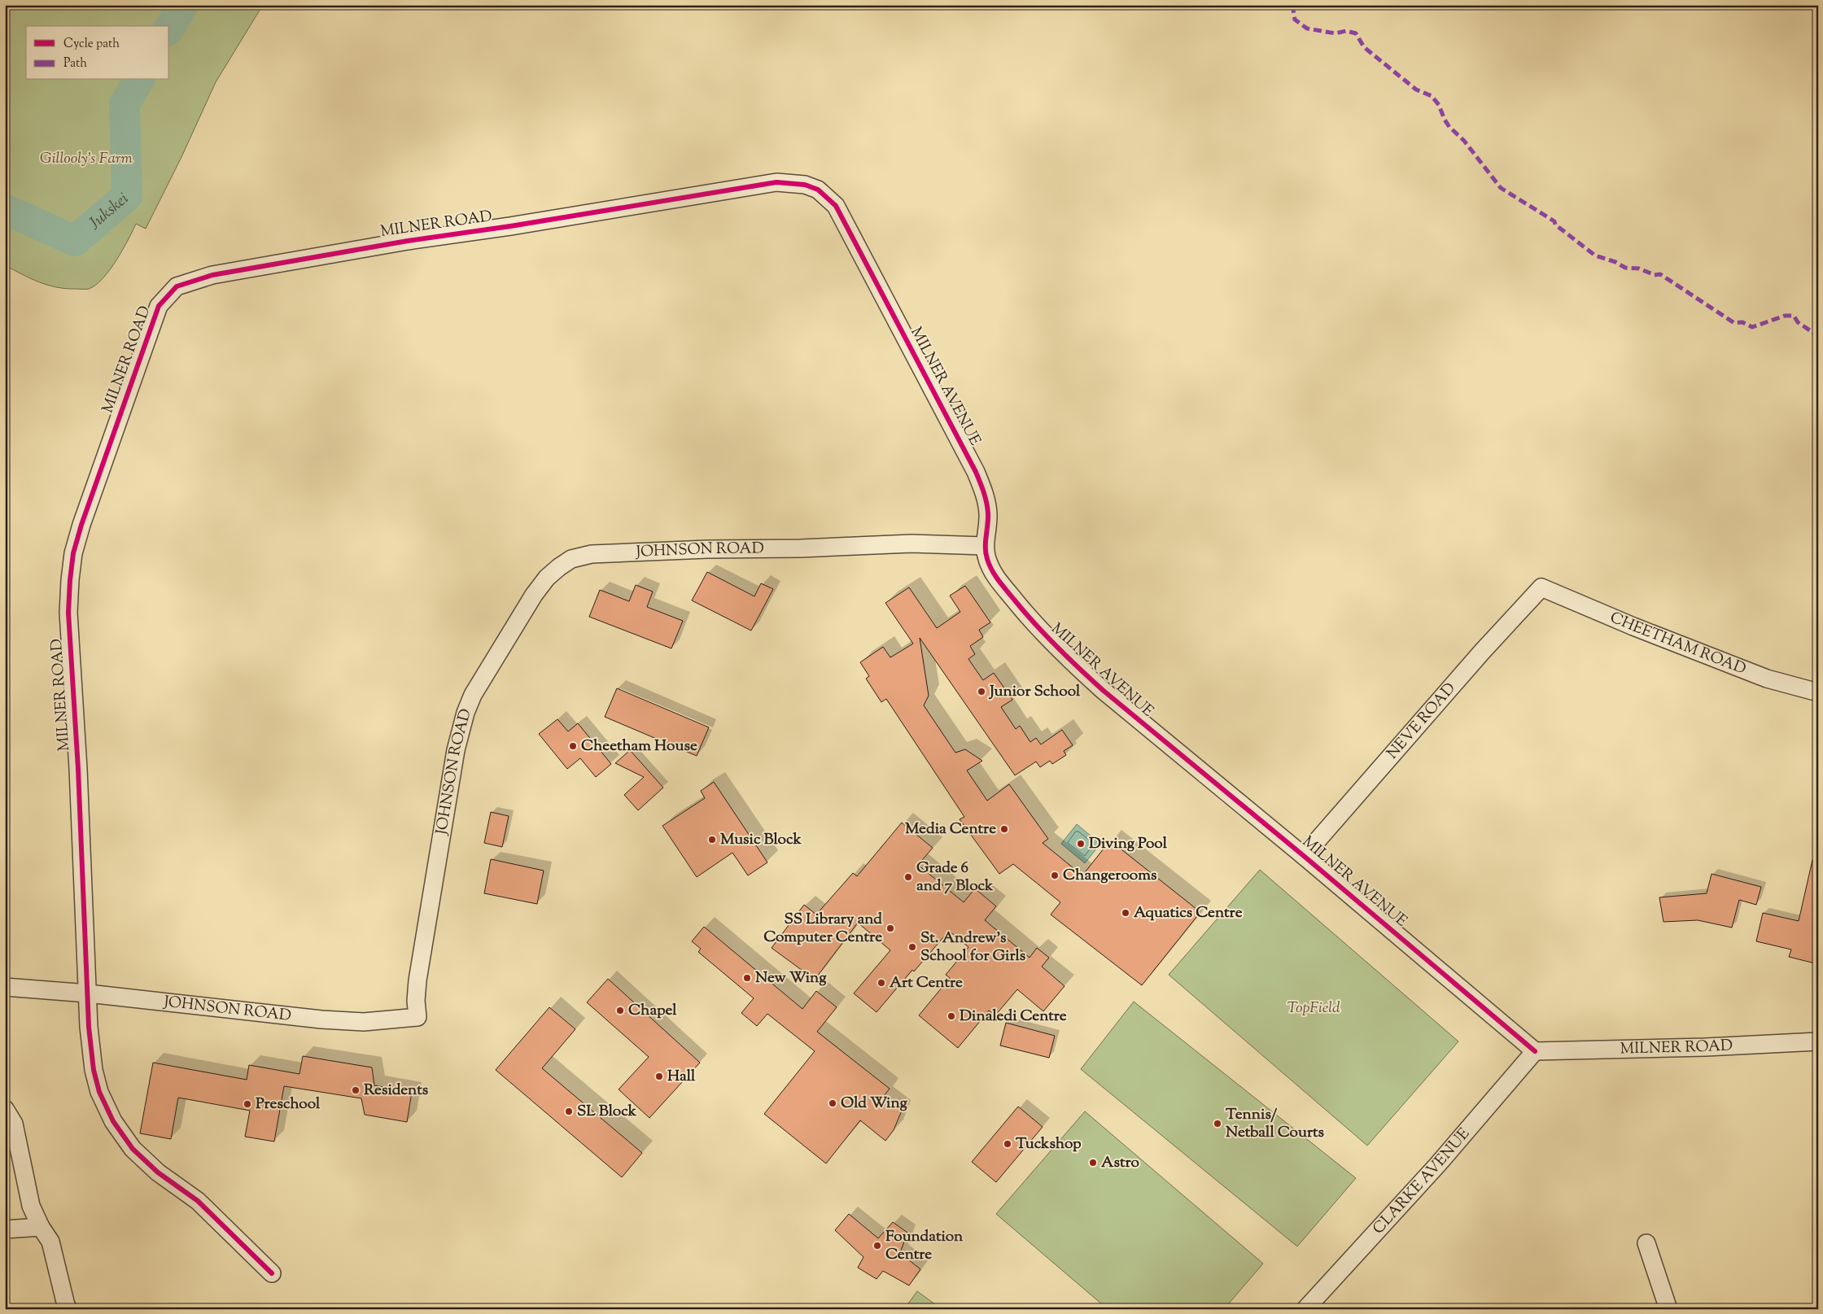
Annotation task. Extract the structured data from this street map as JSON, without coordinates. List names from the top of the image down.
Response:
{
  "streets": {
    "street": [
      "MILNER ROAD",
      "MILNER AVENUE",
      "JOHNSON ROAD",
      "CHEETHAM ROAD",
      "NEVE ROAD",
      "CLARKE AVENUE"
    ]
  },
  "crossings": [
    ["MILNER ROAD", "MILNER AVENUE"],
    ["MILNER ROAD", "JOHNSON ROAD"],
    ["MILNER ROAD", "CLARKE AVENUE"],
    ["MILNER AVENUE", "JOHNSON ROAD"],
    ["MILNER AVENUE", "NEVE ROAD"],
    ["MILNER AVENUE", "CLARKE AVENUE"],
    ["CHEETHAM ROAD", "NEVE ROAD"]
  ],
  "water": ["Jukskei"],
  "parks": ["Gillooly's Farm", "TopField"],
  "places": [
    "Junior School",
    "Cheetham House",
    "Media Centre",
    "Music Block",
    "Diving Pool",
    "Changerooms",
    "Grade 6 and 7 Block",
    "Aquatics Centre",
    "SS Library and Computer Centre",
    "St. Andrew's School for Girls",
    "New Wing",
    "Art Centre",
    "Chapel",
    "Dinaledi Centre",
    "Hall",
    "Residents",
    "Old Wing",
    "Preschool",
    "SL Block",
    "Tennis/ Netball Courts",
    "Tuckshop",
    "Astro",
    "Foundation Centre"
  ],
  "legend": ["Cycle path", "Path"]
}
